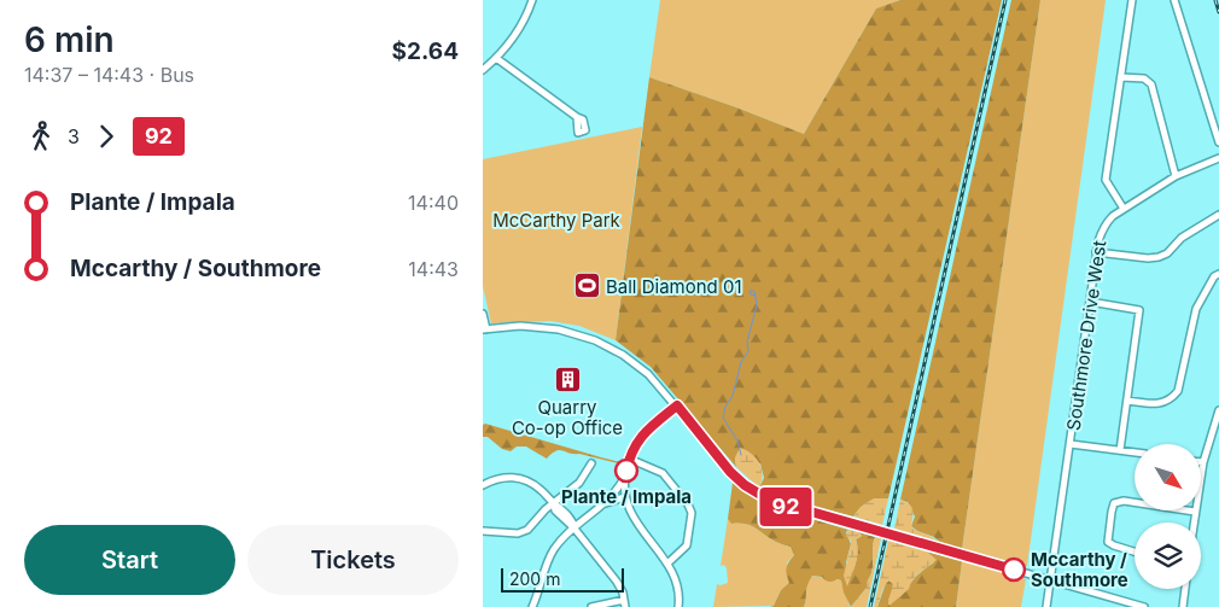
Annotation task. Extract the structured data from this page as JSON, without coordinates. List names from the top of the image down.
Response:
{
  "streets": {
    "street": ["Southmore Drive West"]
  },
  "parks": ["McCarthy Park"],
  "places": {
    "sports": ["Ball Diamond 01"],
    "building": ["Quarry Co-op Office"],
    "other": ["Plante / Impala", "Mccarthy / Southmore"]
  },
  "lines": ["bus line 92"],
  "scale_bar": "200 m",
  "north": "bottom right",
  "page": {
    "heading": ["6 min", "14:37 – 14:43 · Bus", "$2.64"],
    "on_map": "92",
    "legs": ["3", "92"],
    "list": [
      {
        "name": "Plante / Impala",
        "value": "14:40"
      },
      {
        "name": "Mccarthy / Southmore",
        "value": "14:43"
      }
    ],
    "buttons": ["Start", "Tickets"],
    "scale": "200 m"
  }
}
